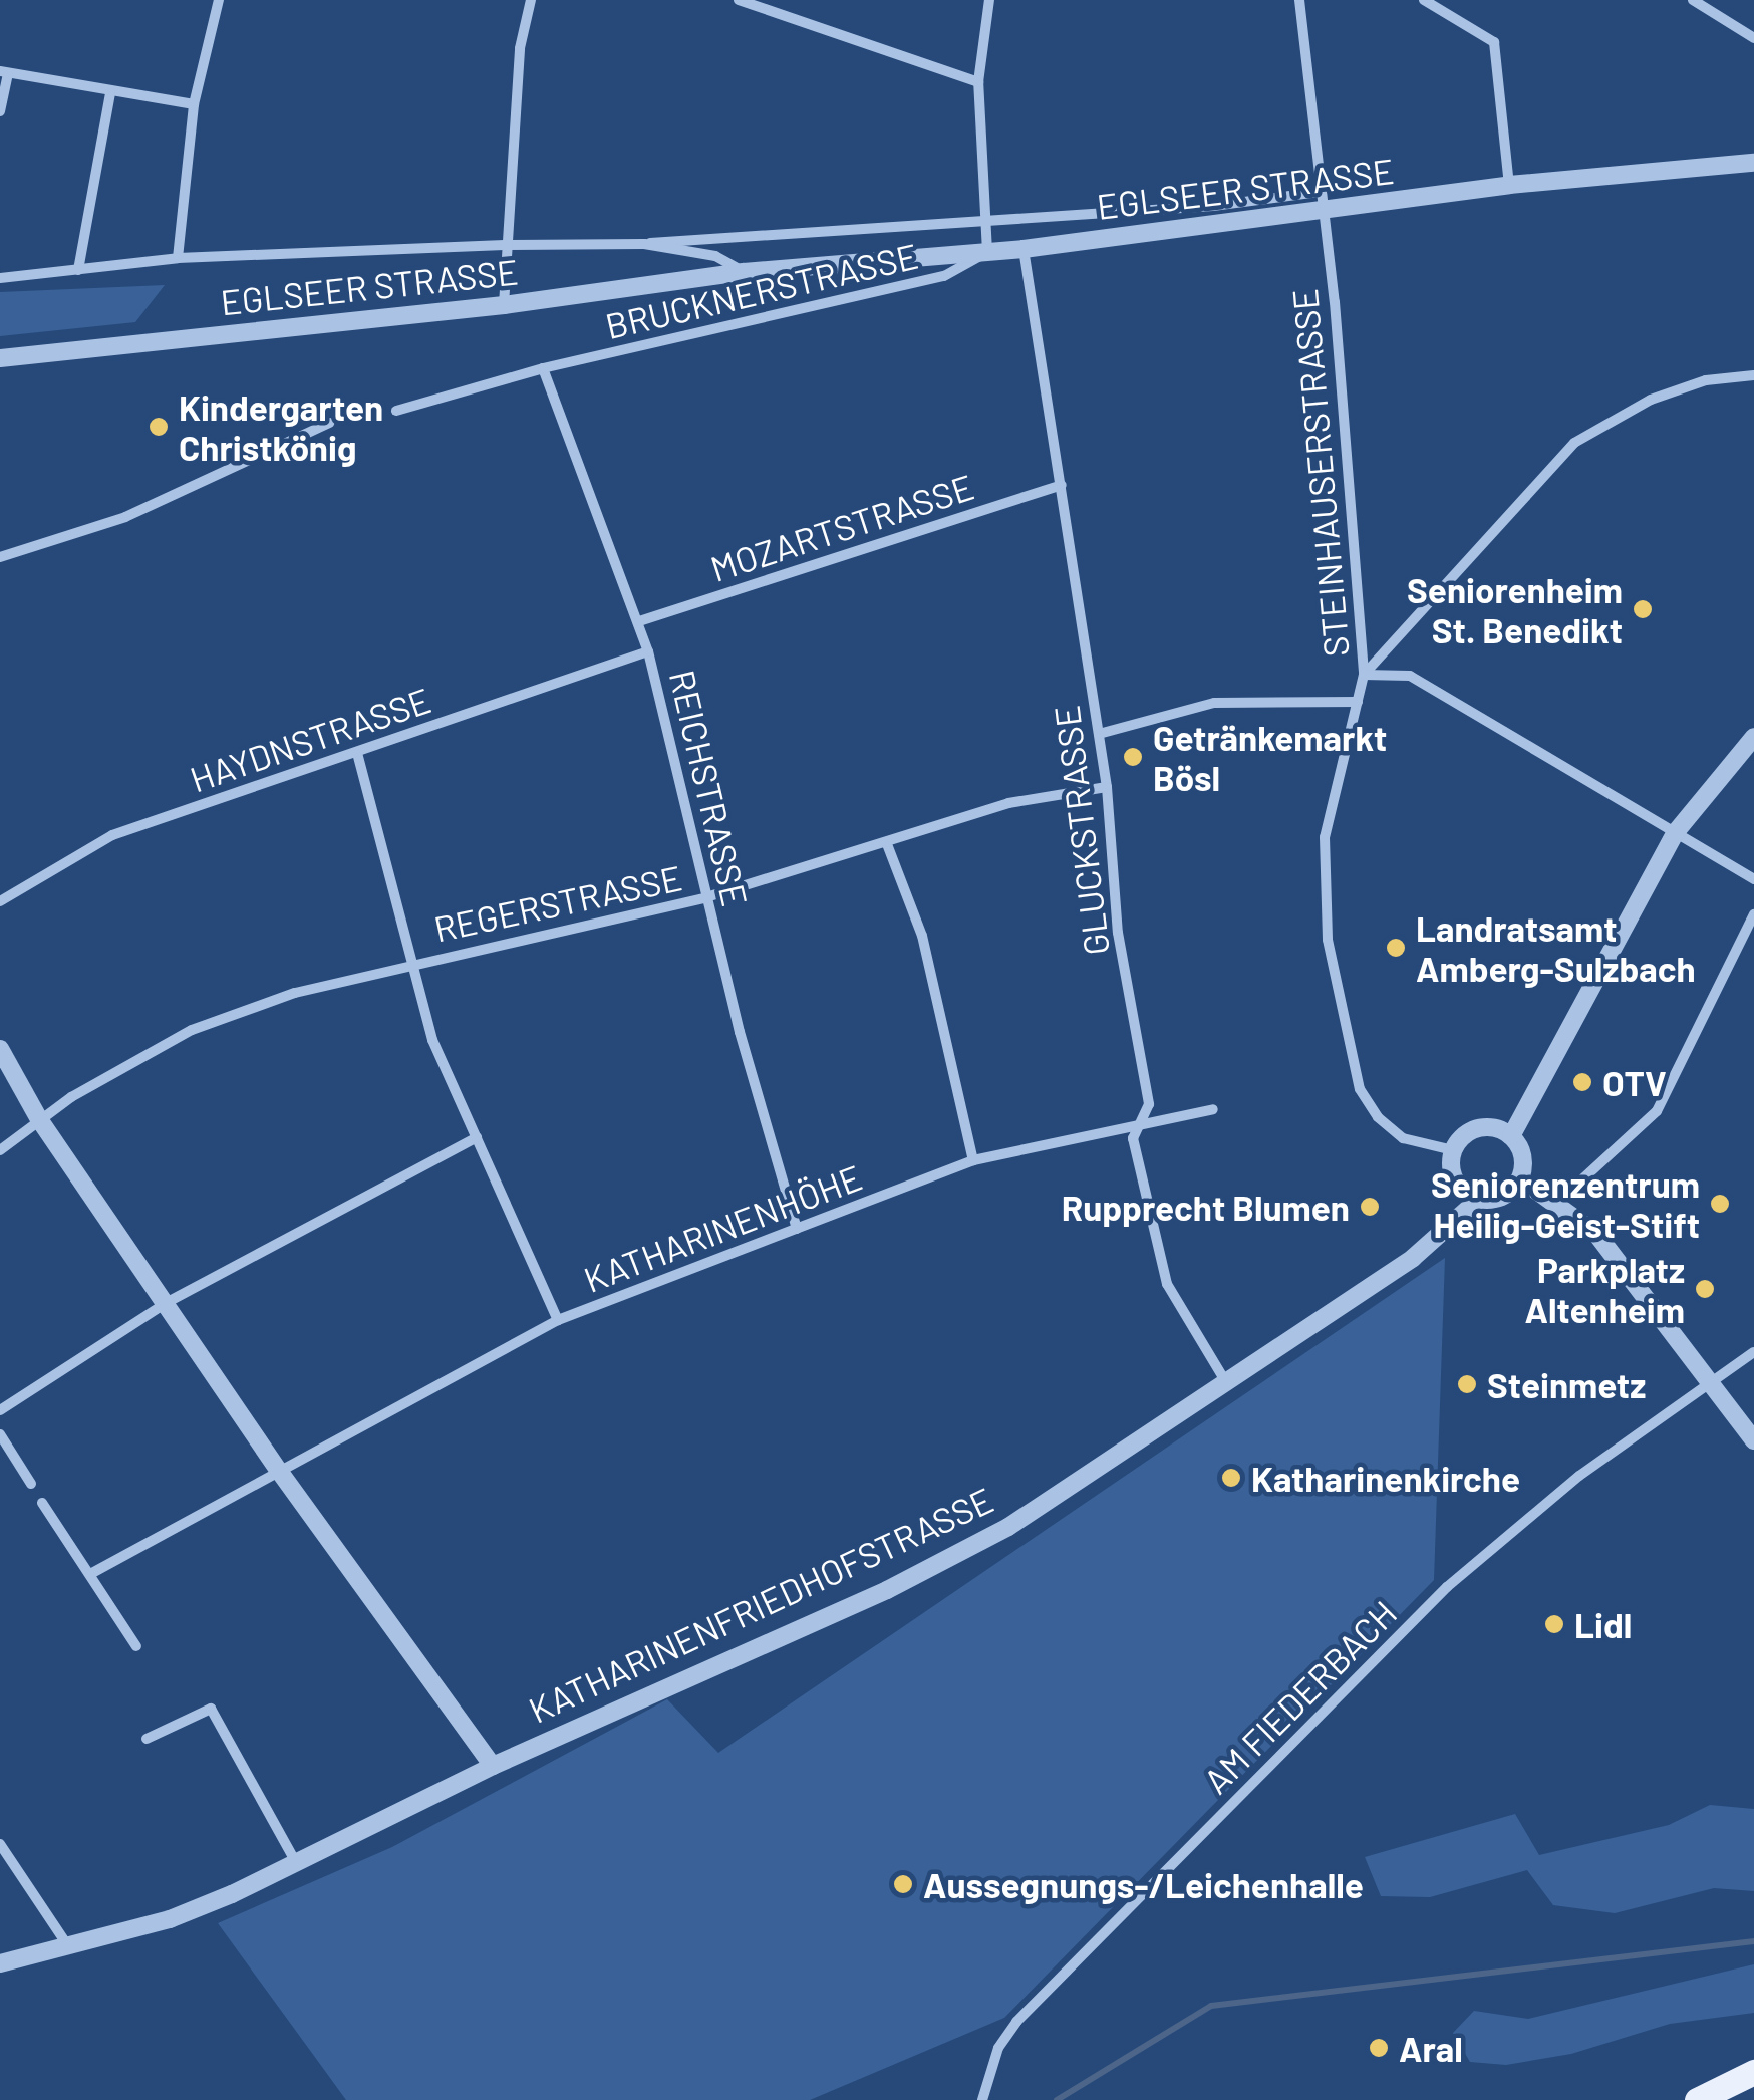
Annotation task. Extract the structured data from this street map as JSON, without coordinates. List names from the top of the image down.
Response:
{
  "streets": {
    "street": [
      "EGLSEER STRASSE",
      "BRUCKNERSTRASSE",
      "STEINHAUSERSTRASSE",
      "MOZARTSTRASSE",
      "HAYDNSTRASSE",
      "REICHSTRASSE",
      "GLUCKSTRASSE",
      "REGERSTRASSE",
      "KATHARINENHÖHE",
      "KATHARINENFRIEDHOFSTRASSE",
      "AM FIEDERBACH"
    ]
  },
  "crossings": [
    ["EGLSEER STRASSE", "BRUCKNERSTRASSE"],
    ["EGLSEER STRASSE", "STEINHAUSERSTRASSE"],
    ["EGLSEER STRASSE", "GLUCKSTRASSE"],
    ["BRUCKNERSTRASSE", "REICHSTRASSE"],
    ["MOZARTSTRASSE", "REICHSTRASSE"],
    ["MOZARTSTRASSE", "GLUCKSTRASSE"],
    ["HAYDNSTRASSE", "REICHSTRASSE"],
    ["REICHSTRASSE", "REGERSTRASSE"],
    ["REICHSTRASSE", "KATHARINENHÖHE"],
    ["GLUCKSTRASSE", "REGERSTRASSE"],
    ["GLUCKSTRASSE", "KATHARINENHÖHE"],
    ["GLUCKSTRASSE", "KATHARINENFRIEDHOFSTRASSE"]
  ],
  "places": [
    "Kindergarten Christkönig",
    "Seniorenheim St. Benedikt",
    "Getränkemarkt Bösl",
    "Landratsamt Amberg-Sulzbach",
    "OTV",
    "Seniorenzentrum Heilig-Geist-Stift",
    "Rupprecht Blumen",
    "Parkplatz Altenheim",
    "Steinmetz",
    "Katharinenkirche",
    "Lidl",
    "Aussegnungs-/Leichenhalle",
    "Aral"
  ]
}
